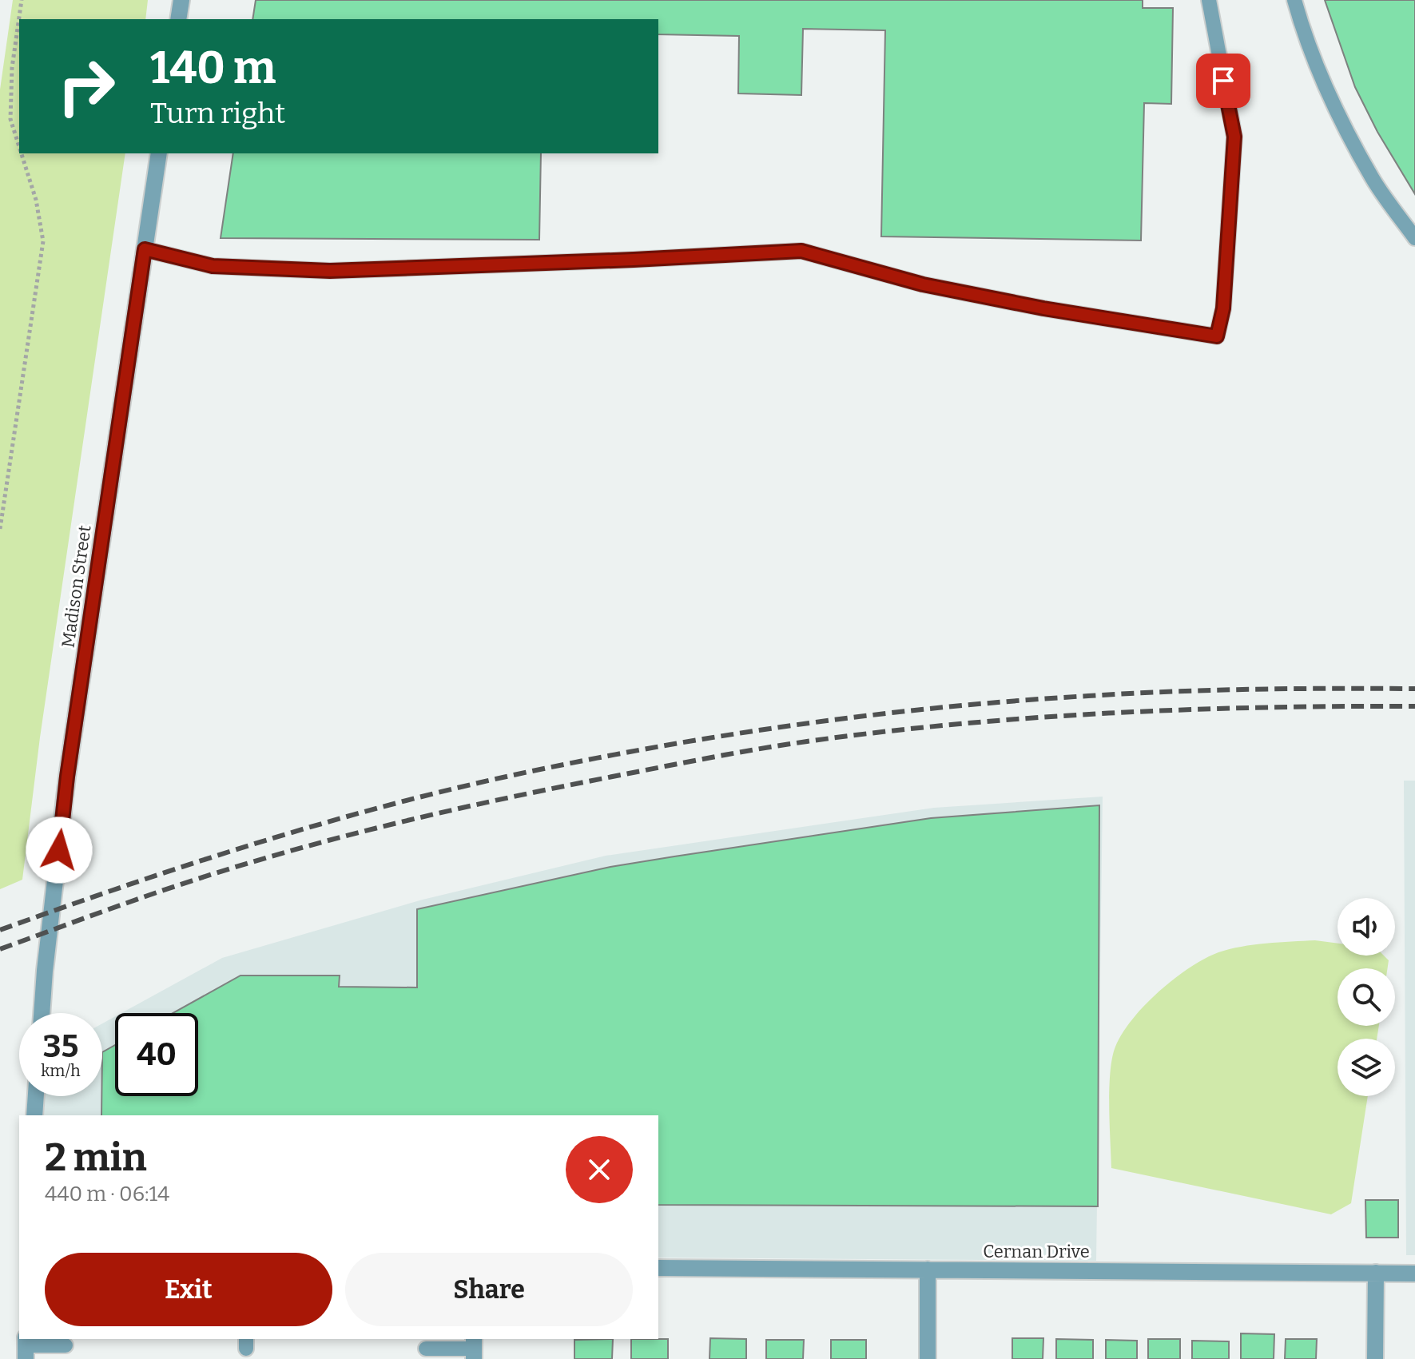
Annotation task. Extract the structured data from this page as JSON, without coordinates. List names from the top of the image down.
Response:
{
  "streets": {
    "street": ["Madison Street", "Cernan Drive"]
  },
  "page": {
    "turn": ["140 m", "Turn right"],
    "speed": "35 km/h",
    "limit": "40",
    "heading": ["2 min", "440 m · 06:14"],
    "buttons": ["Exit", "Share"]
  }
}
